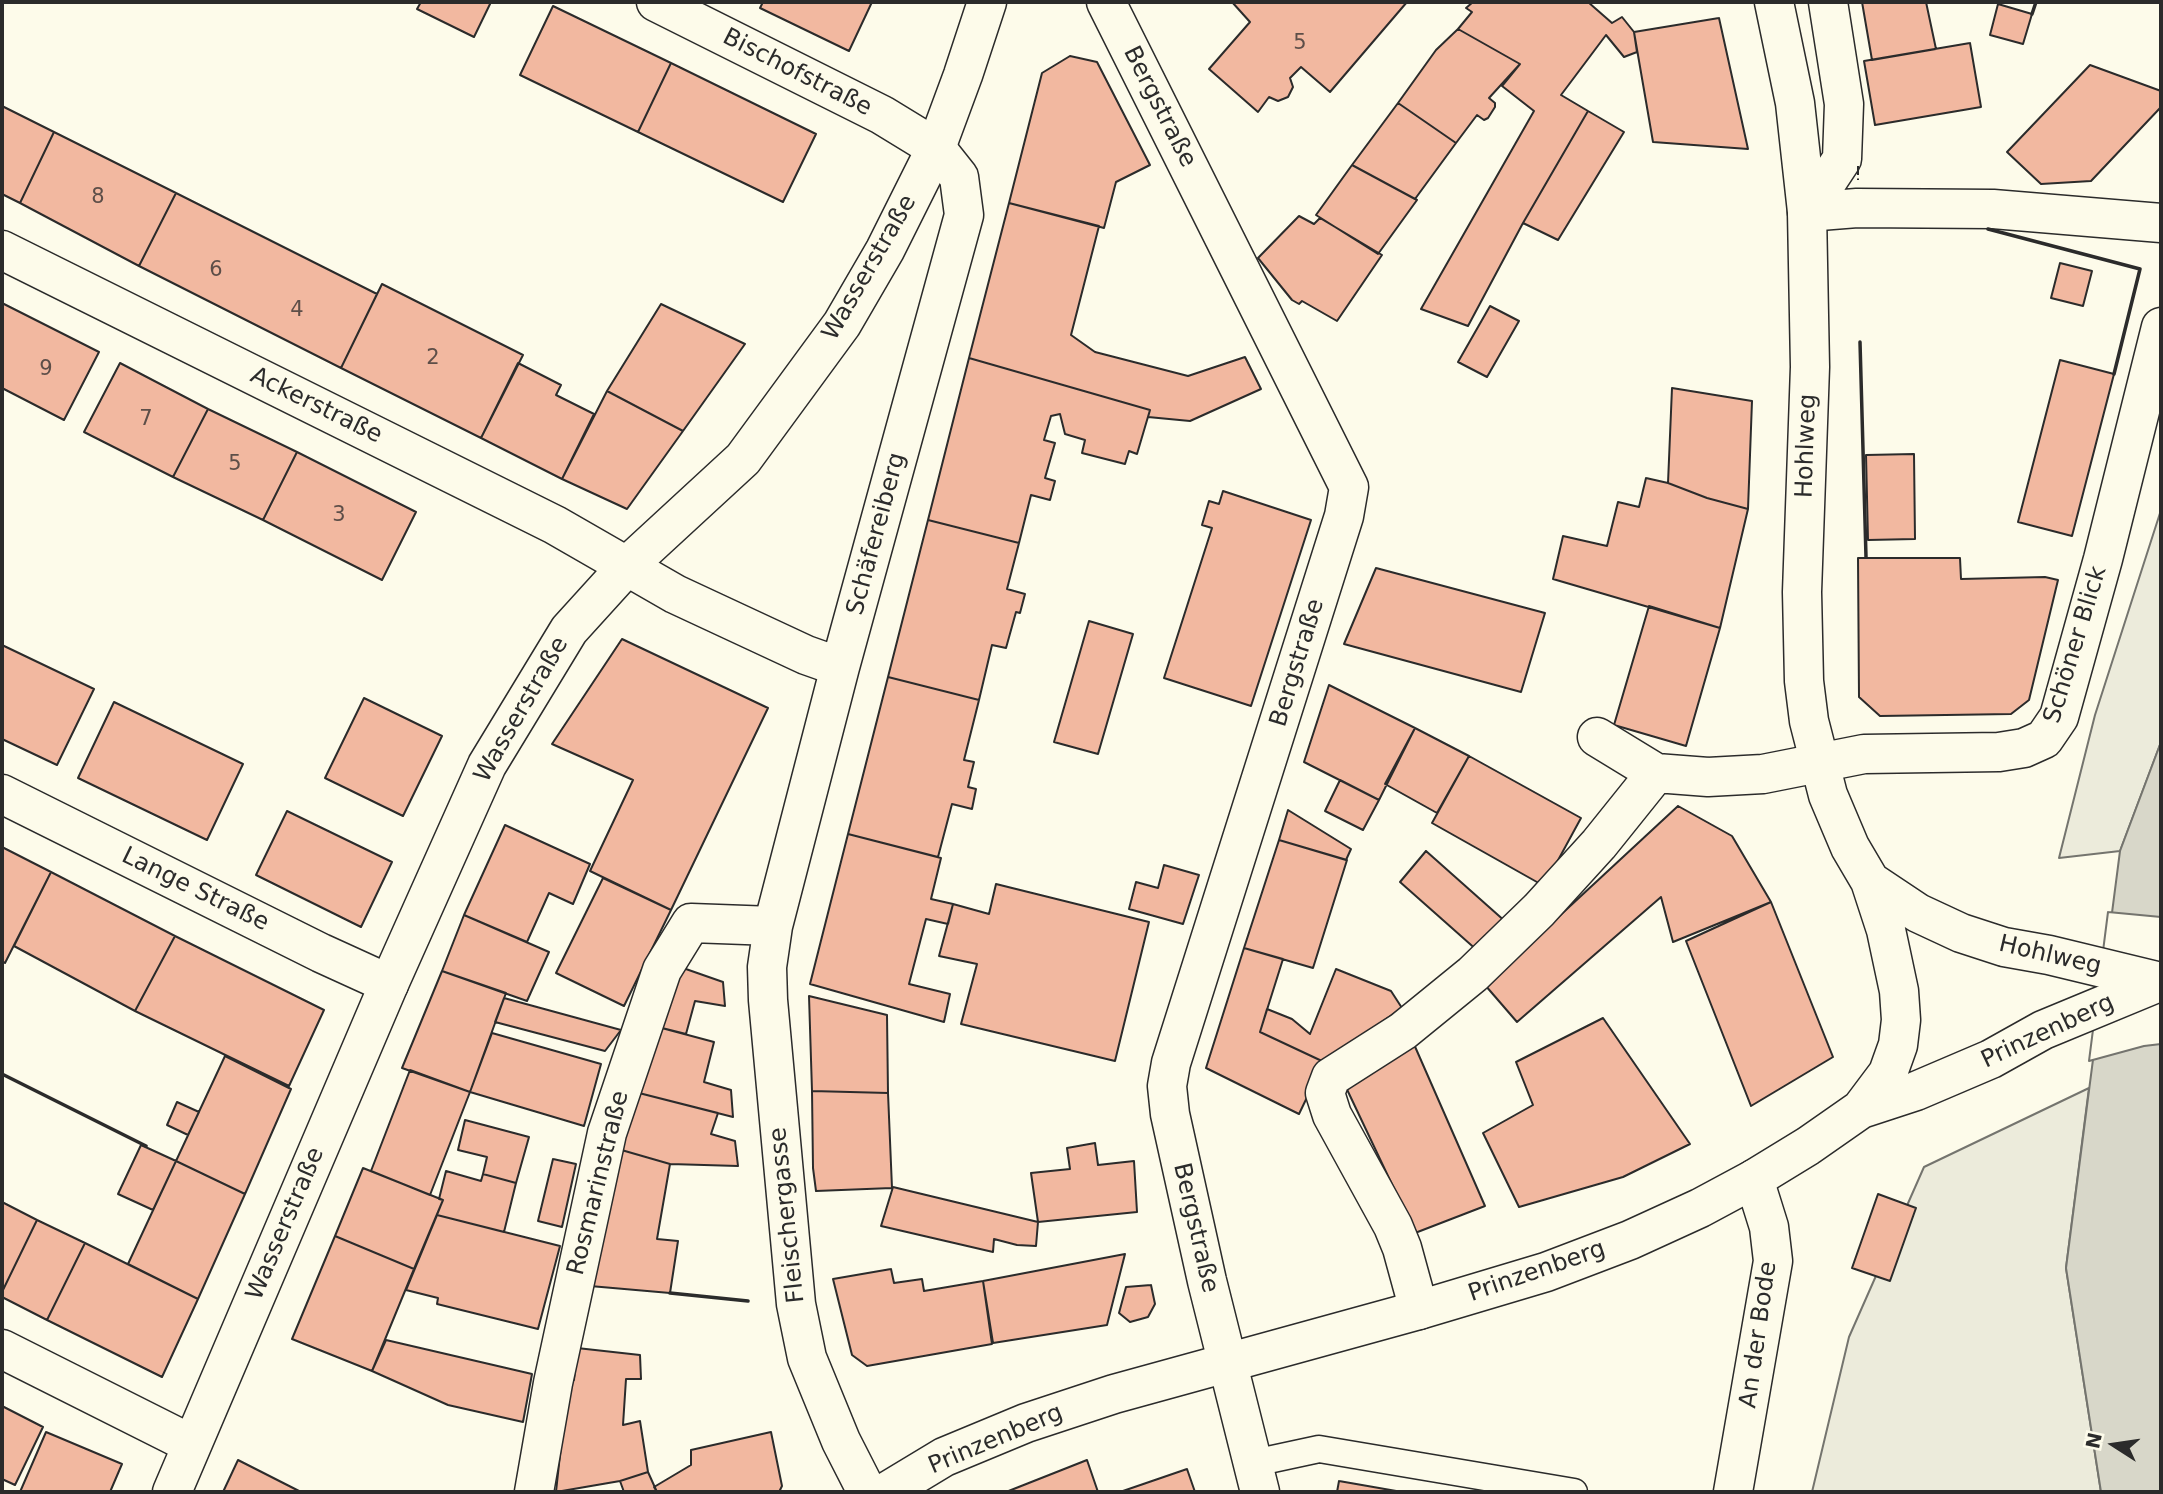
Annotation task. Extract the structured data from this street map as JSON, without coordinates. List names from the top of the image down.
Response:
{
  "streets": {
    "street": [
      "Bischofstraße",
      "Bergstraße",
      "Wasserstraße",
      "Ackerstraße",
      "Hohlweg",
      "Schäfereiberg",
      "Schöner Blick",
      "Lange Straße",
      "Prinzenberg",
      "Rosmarinstraße",
      "Fleischergasse",
      "An der Bode"
    ]
  },
  "crossings": [
    ["Bischofstraße", "Wasserstraße"],
    ["Bischofstraße", "Schäfereiberg"],
    ["Bergstraße", "Prinzenberg"],
    ["Wasserstraße", "Ackerstraße"],
    ["Wasserstraße", "Schäfereiberg"],
    ["Wasserstraße", "Lange Straße"],
    ["Ackerstraße", "Schäfereiberg"],
    ["Hohlweg", "Schöner Blick"],
    ["Hohlweg", "Prinzenberg"],
    ["Schäfereiberg", "Rosmarinstraße"],
    ["Schäfereiberg", "Fleischergasse"],
    ["Prinzenberg", "An der Bode"],
    ["Rosmarinstraße", "Fleischergasse"]
  ],
  "house_numbers": [
    "5",
    "8",
    "6",
    "4",
    "2",
    "9",
    "7",
    "5",
    "3"
  ],
  "north": "left"
}
